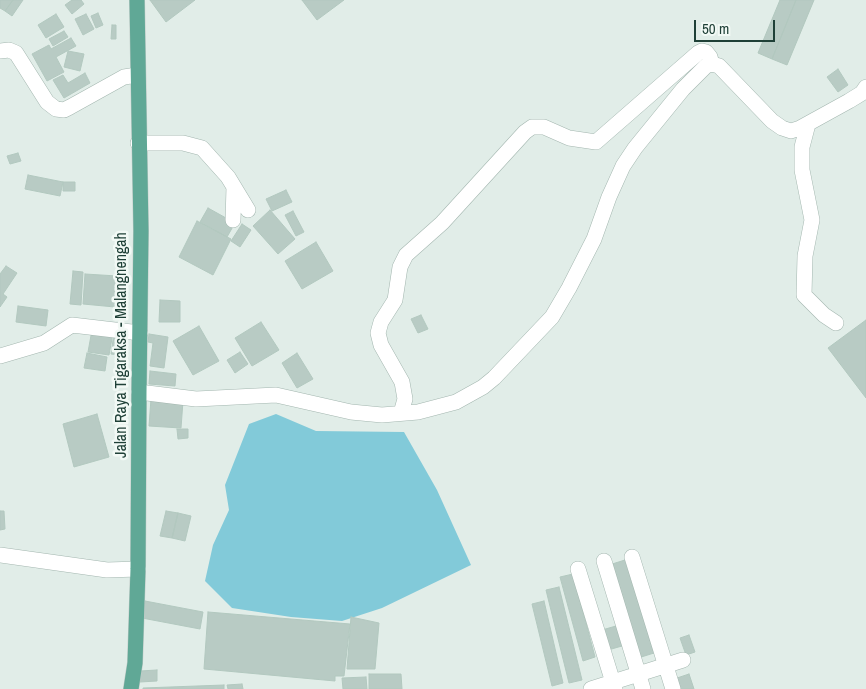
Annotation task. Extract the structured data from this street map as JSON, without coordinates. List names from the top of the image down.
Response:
{
  "streets": {
    "main road": ["Jalan Raya Tigaraksa - Malangnengah"]
  },
  "scale_bar": "50 m"
}
